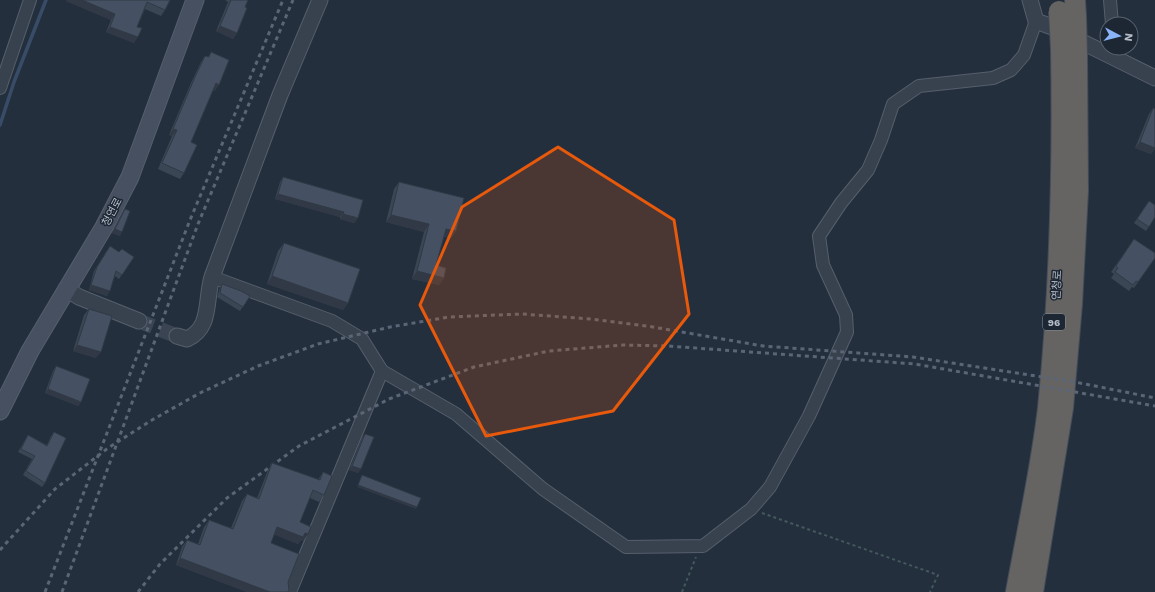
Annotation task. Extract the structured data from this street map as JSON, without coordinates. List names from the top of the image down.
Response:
{
  "streets": {
    "highway": ["연청로", "96"],
    "main road": ["청연로"]
  },
  "north": "right"
}
